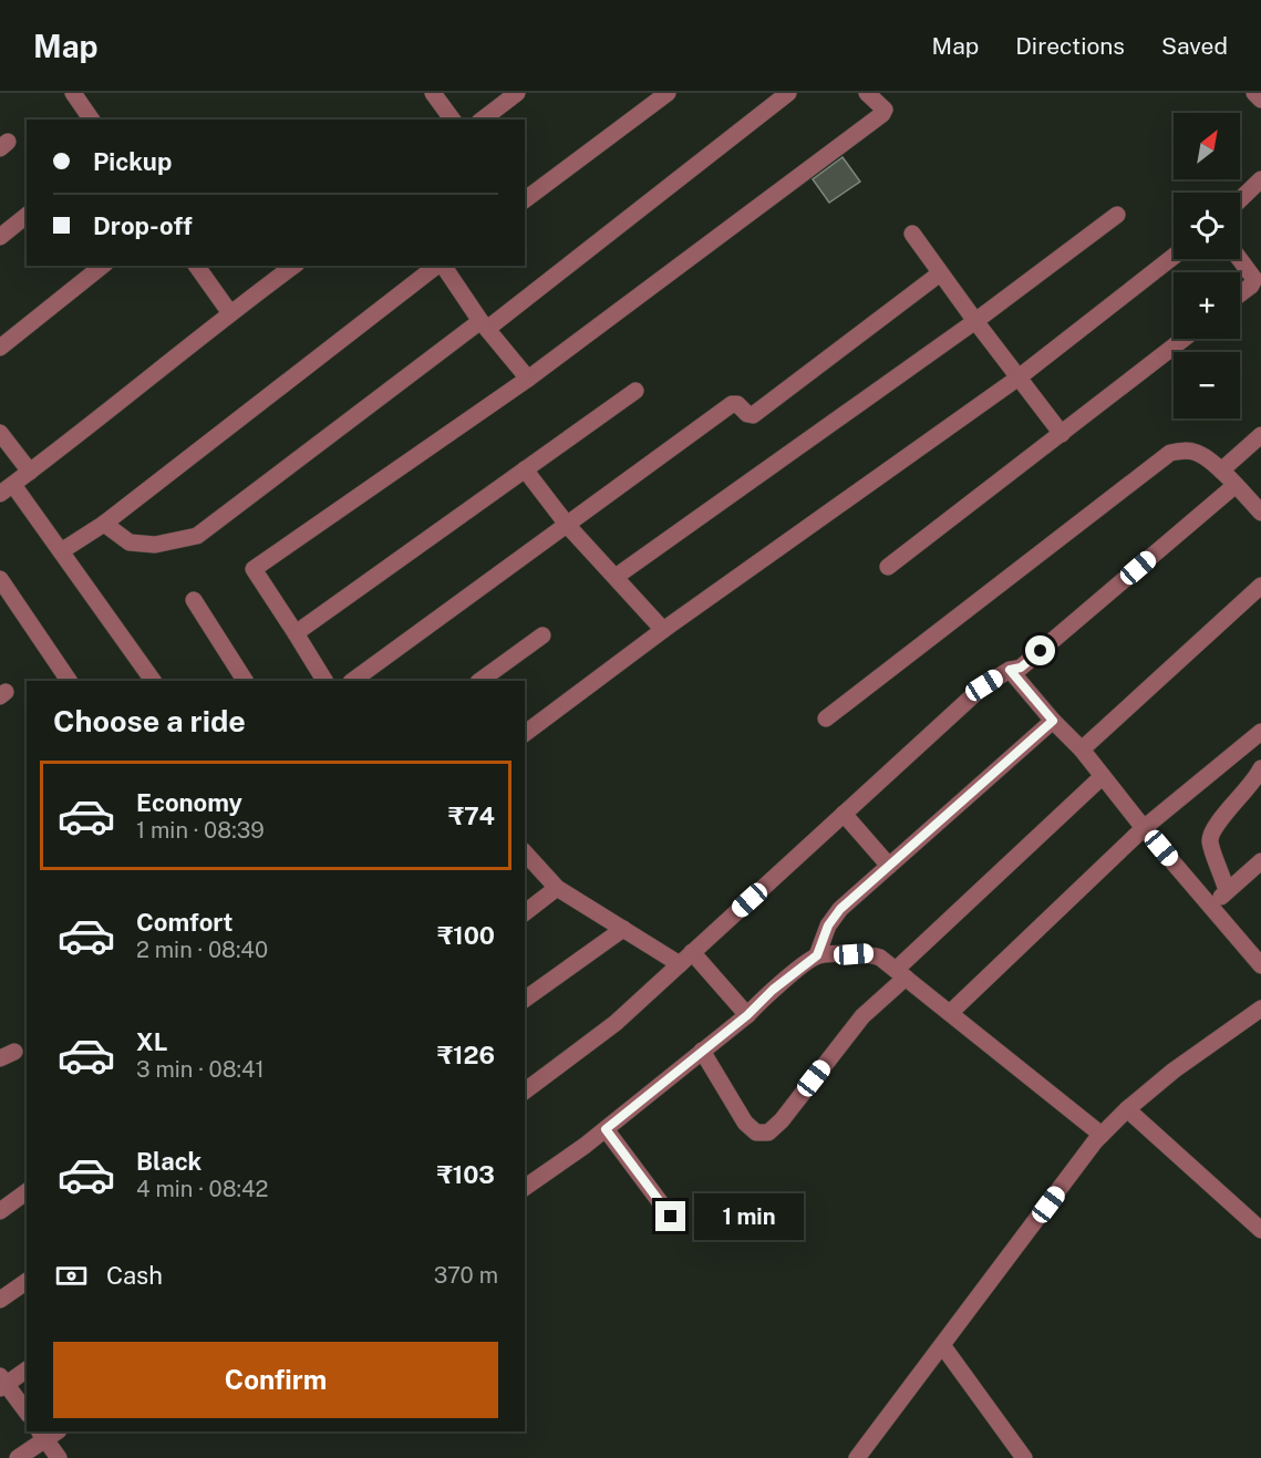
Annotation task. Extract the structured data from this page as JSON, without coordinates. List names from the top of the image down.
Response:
{
  "north": "top right",
  "page": {
    "header": "Map",
    "nav": ["Map", "Directions", "Saved"],
    "map_buttons": ["+", "−"],
    "banner": ["Pickup", "Drop-off"],
    "heading": "Choose a ride",
    "list": [
      {
        "name": "Economy",
        "note": "1 min · 08:39",
        "value": "₹74"
      },
      {
        "name": "Comfort",
        "note": "2 min · 08:40",
        "value": "₹100"
      },
      {
        "name": "XL",
        "note": "3 min · 08:41",
        "value": "₹126"
      },
      {
        "name": "Black",
        "note": "4 min · 08:42",
        "value": "₹103"
      }
    ],
    "bubble": "1 min",
    "pay": ["Cash", "370 m"],
    "buttons": "Confirm"
  }
}
